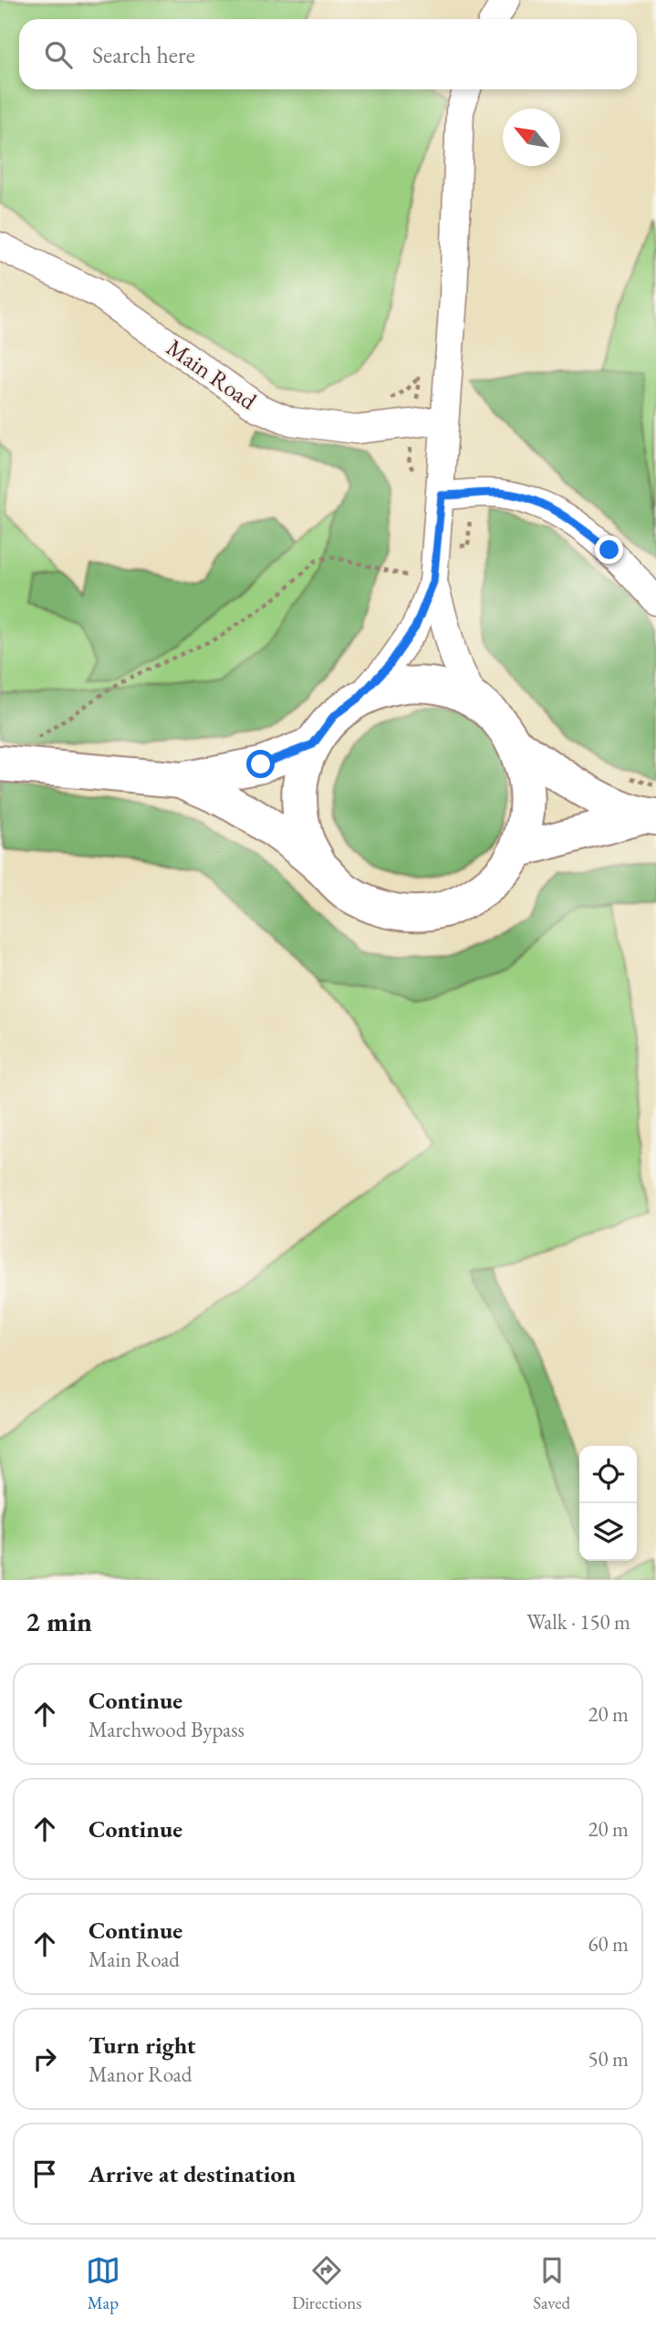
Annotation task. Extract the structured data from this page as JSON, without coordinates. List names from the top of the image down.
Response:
{
  "streets": {
    "street": ["Main Road"]
  },
  "north": "top left",
  "page": {
    "search": "Search here",
    "heading": ["2 min", "Walk · 150 m"],
    "list": [
      ["Continue", "Marchwood Bypass", "20 m"],
      ["Continue", "20 m"],
      ["Continue", "Main Road", "60 m"],
      ["Turn right", "Manor Road", "50 m"],
      "Arrive at destination"
    ],
    "nav": ["Map", "Directions", "Saved"]
  }
}
